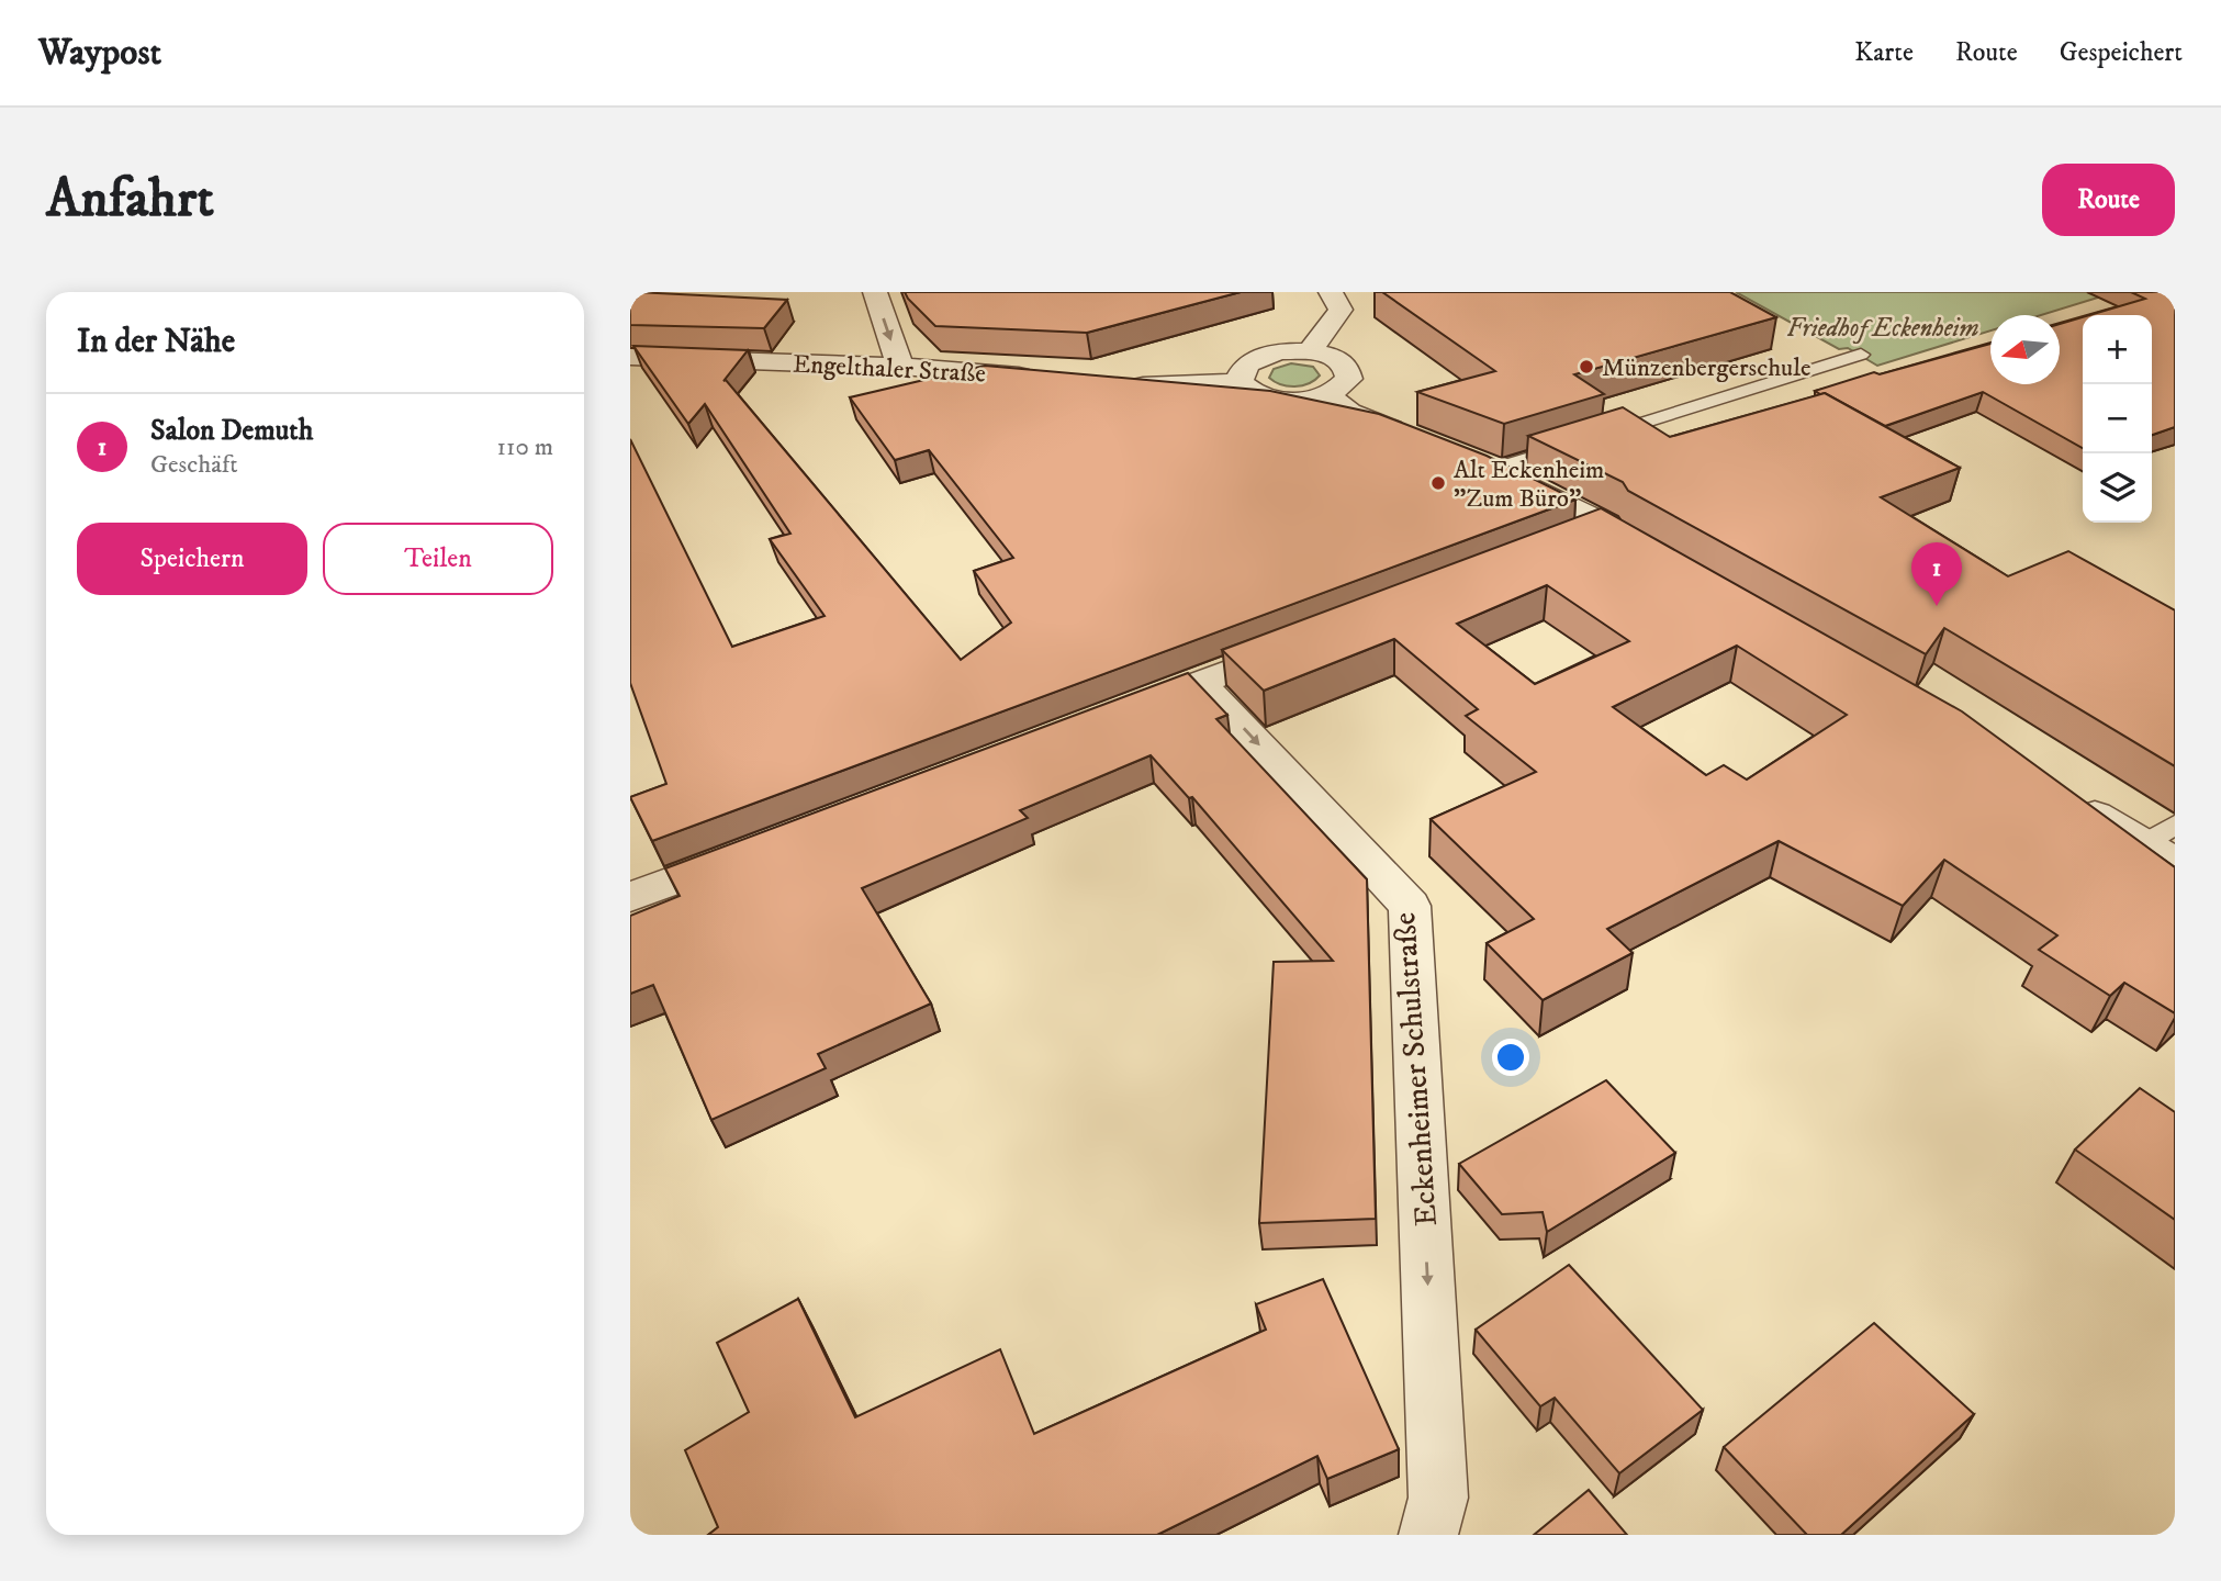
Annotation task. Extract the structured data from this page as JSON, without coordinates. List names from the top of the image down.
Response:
{
  "streets": {
    "street": ["Engelthaler Straße", "Eckenheimer Schulstraße"]
  },
  "one_way": ["Eckenheimer Schulstraße"],
  "parks": ["Friedhof Eckenheim"],
  "places": ["Münzenbergerschule", "Alt Eckenheim \"Zum Büro\""],
  "north": "left",
  "page": {
    "header": "Waypost",
    "nav": ["Karte", "Route", "Gespeichert"],
    "buttons": [
      "Route",
      ["Speichern", "Teilen"]
    ],
    "title": "Anfahrt",
    "heading": "In der Nähe",
    "map_buttons": ["+", "−"],
    "list": [
      {
        "mark": "1",
        "name": "Salon Demuth",
        "note": "Geschäft",
        "value": "110 m"
      }
    ],
    "pins": "1"
  }
}
